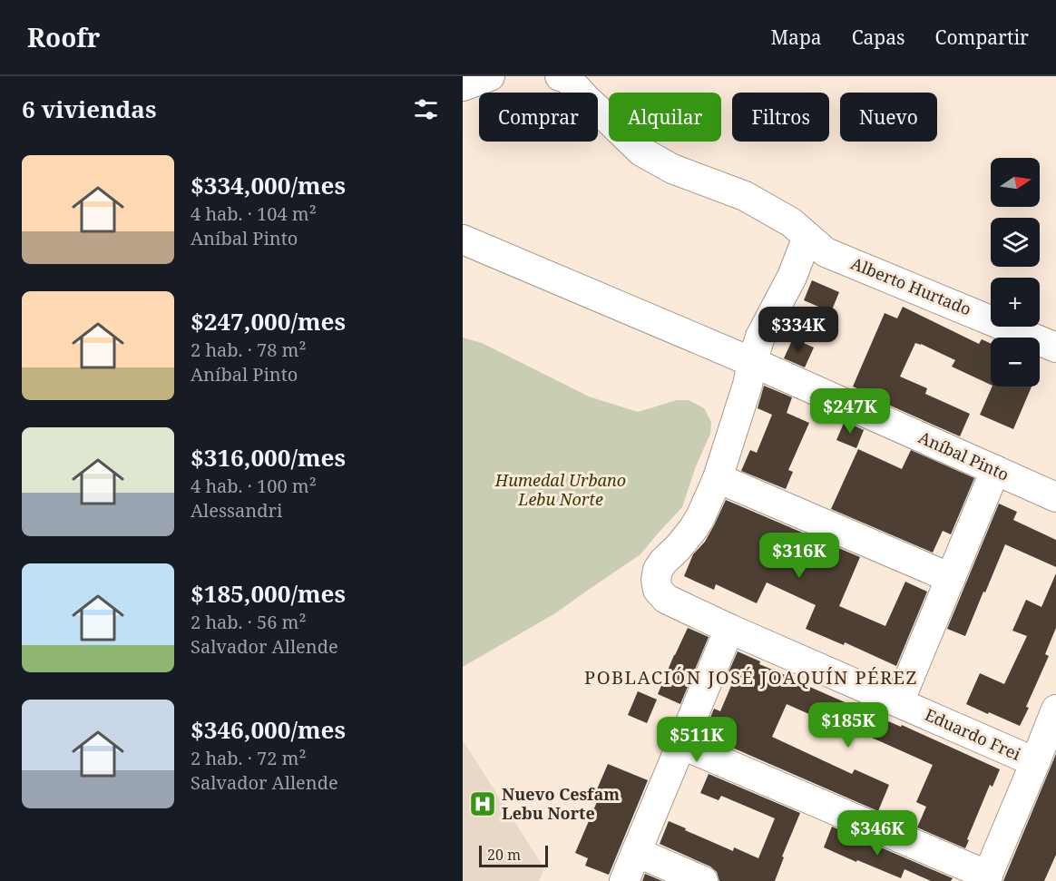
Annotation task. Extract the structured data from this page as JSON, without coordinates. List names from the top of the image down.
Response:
{
  "streets": {
    "street": ["Alberto Hurtado", "Aníbal Pinto", "Eduardo Frei"]
  },
  "districts": ["POBLACIÓN JOSÉ JOAQUÍN PÉREZ"],
  "parks": ["Humedal Urbano Lebu Norte"],
  "places": {
    "hospital": ["Nuevo Cesfam Lebu Norte"]
  },
  "scale_bar": "20 m",
  "north": "right",
  "page": {
    "header": "Roofr",
    "nav": ["Mapa", "Capas", "Compartir"],
    "heading": "6 viviendas",
    "chip": [
      "Comprar",
      "Alquilar",
      "Filtros",
      "Nuevo"
    ],
    "list": [
      {
        "name": "$334,000/mes",
        "note": "4 hab. · 104 m² · Aníbal Pinto"
      },
      {
        "name": "$247,000/mes",
        "note": "2 hab. · 78 m² · Aníbal Pinto"
      },
      {
        "name": "$316,000/mes",
        "note": "4 hab. · 100 m² · Alessandri"
      },
      {
        "name": "$185,000/mes",
        "note": "2 hab. · 56 m² · Salvador Allende"
      },
      {
        "name": "$346,000/mes",
        "note": "2 hab. · 72 m² · Salvador Allende"
      }
    ],
    "map_buttons": ["+", "−"],
    "price": [
      "$334K",
      "$247K",
      "$316K",
      "$185K",
      "$511K",
      "$346K"
    ],
    "scale": "20 m"
  }
}
